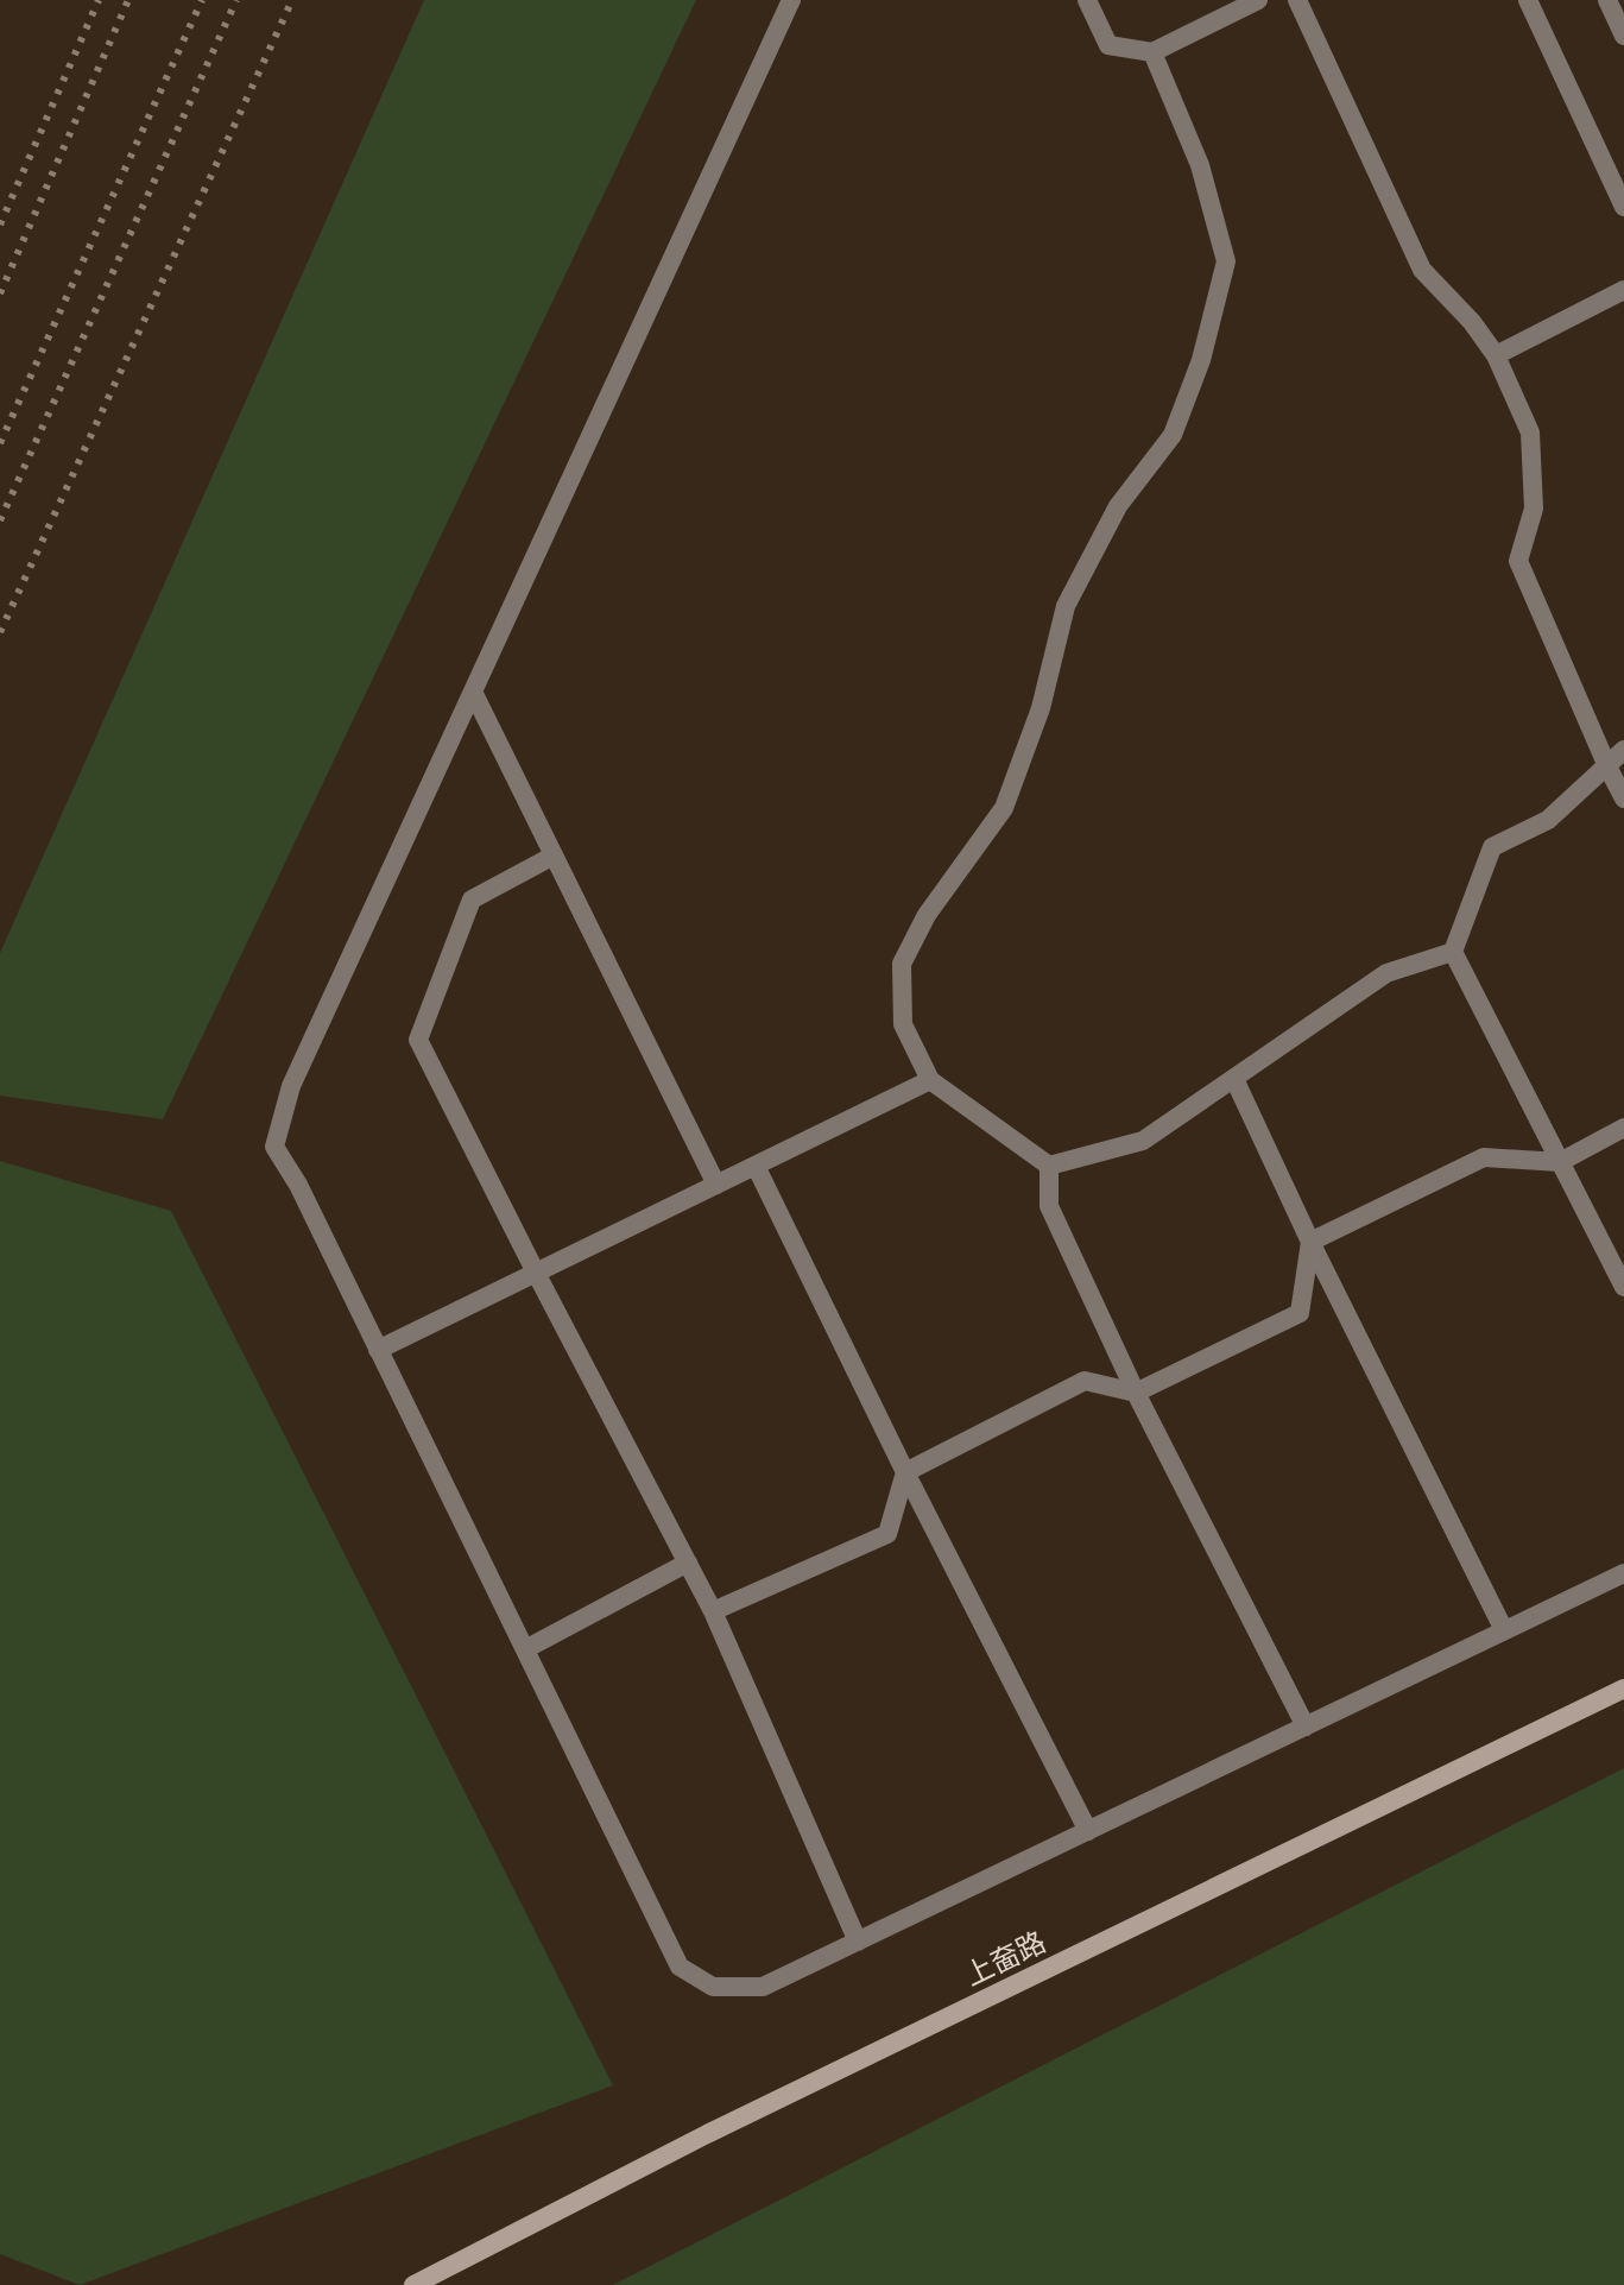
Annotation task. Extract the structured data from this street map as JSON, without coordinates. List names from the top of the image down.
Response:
{
  "streets": {
    "street": ["上奤路"]
  }
}
